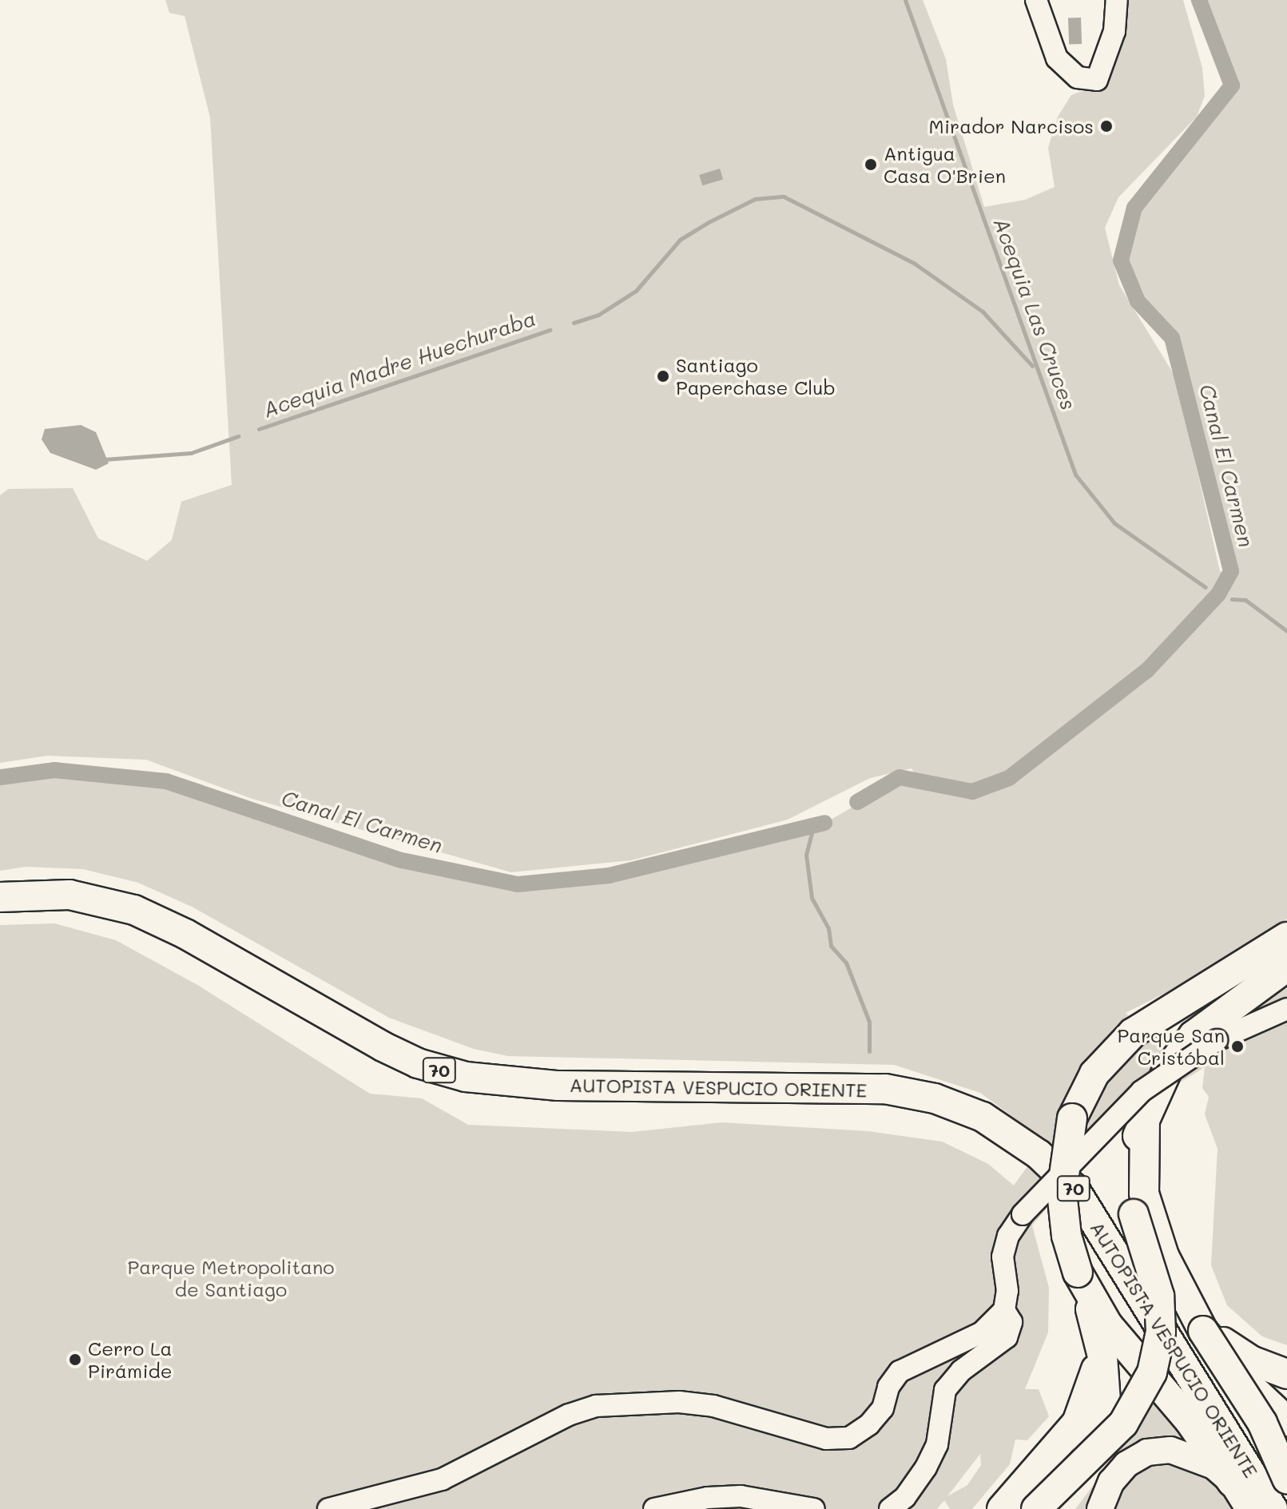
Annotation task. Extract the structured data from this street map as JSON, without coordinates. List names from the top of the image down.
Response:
{
  "streets": {
    "highway": ["70", "AUTOPISTA VESPUCIO ORIENTE"]
  },
  "water": ["Acequia Las Cruces", "Acequia Madre Huechuraba", "Canal El Carmen"],
  "parks": ["Parque Metropolitano de Santiago"],
  "places": [
    "Mirador Narcisos",
    "Antigua Casa O'Brien",
    "Santiago Paperchase Club",
    "Parque San Cristóbal",
    "Cerro La Pirámide"
  ]
}
